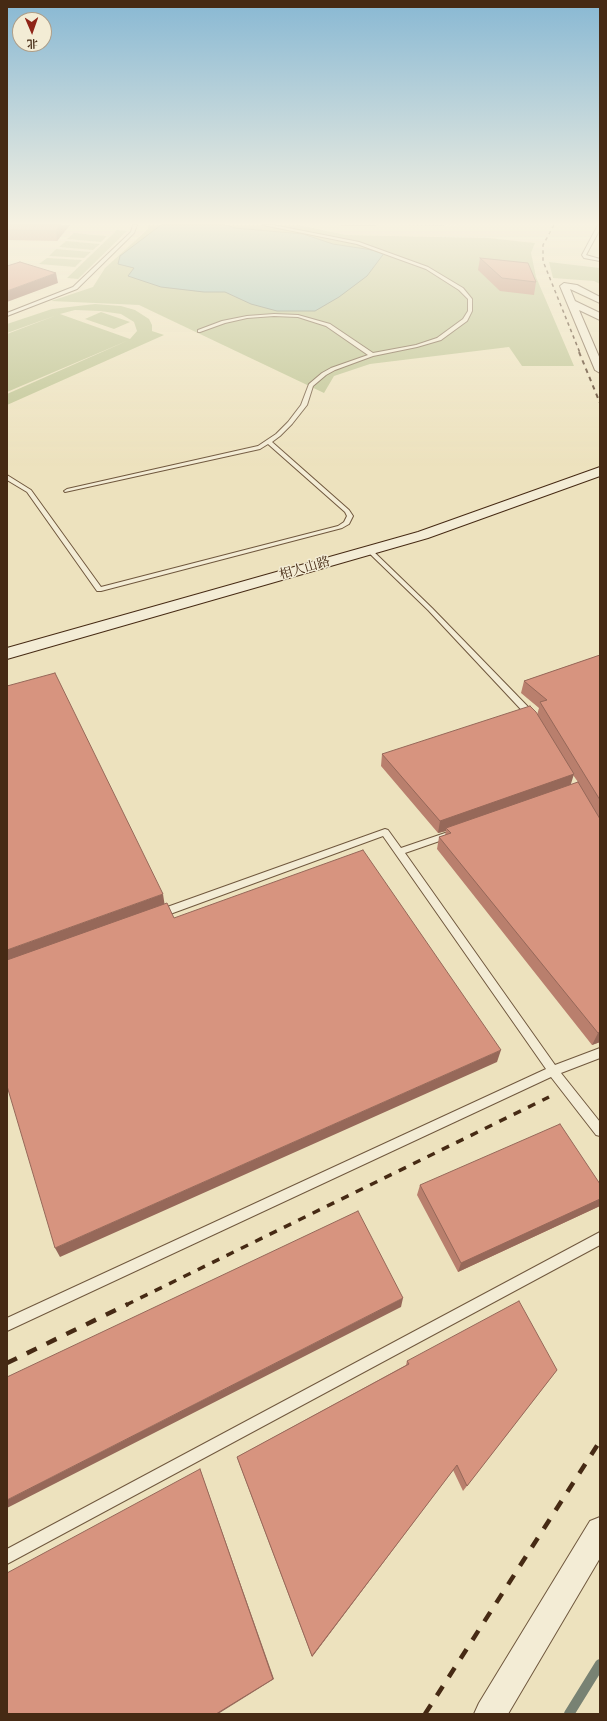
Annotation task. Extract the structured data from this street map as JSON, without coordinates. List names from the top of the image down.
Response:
{
  "streets": {
    "street": ["相人山路"]
  },
  "north": "bottom"
}
